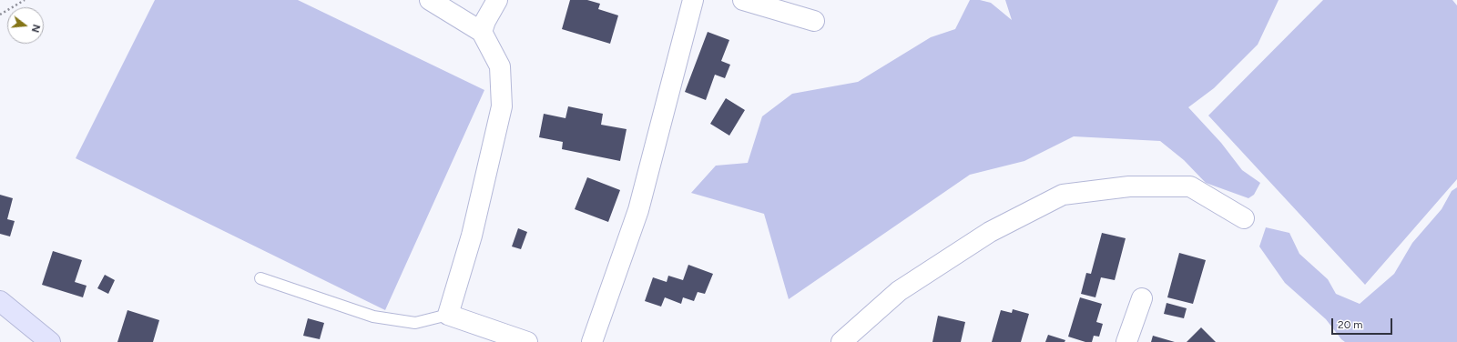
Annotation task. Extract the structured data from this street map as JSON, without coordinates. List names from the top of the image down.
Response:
{
  "scale_bar": "20 m",
  "north": "right"
}
